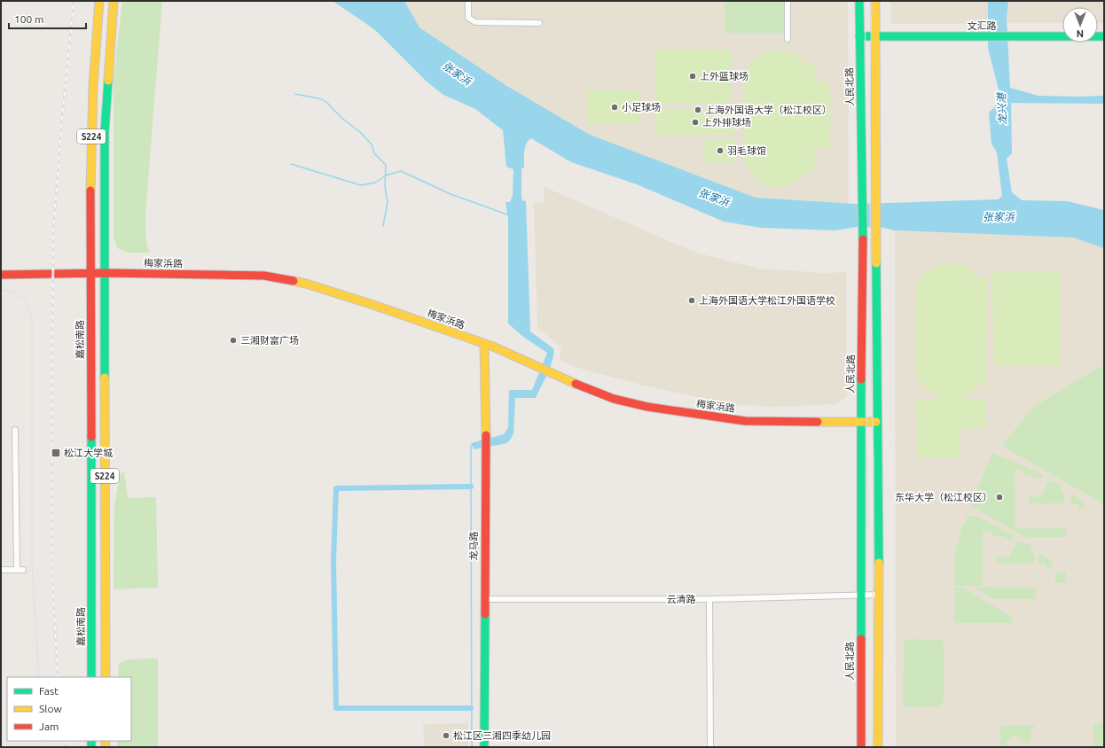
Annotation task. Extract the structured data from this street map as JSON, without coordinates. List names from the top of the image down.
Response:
{
  "streets": {
    "main road": [
      "文汇路",
      "人民北路",
      "S224",
      "梅家浜路",
      "嘉松南路",
      "龙马路"
    ],
    "street": ["云清路"]
  },
  "crossings": [
    ["文汇路", "人民北路"],
    ["人民北路", "梅家浜路"],
    ["人民北路", "云清路"],
    ["S224", "梅家浜路"],
    ["梅家浜路", "嘉松南路"],
    ["梅家浜路", "龙马路"],
    ["龙马路", "云清路"]
  ],
  "water": ["张家浜", "龙兴港"],
  "places": {
    "other": [
      "上外篮球场",
      "小足球场",
      "上海外国语大学（松江校区）",
      "上外排球场",
      "羽毛球馆",
      "上海外国语大学松江外国语学校",
      "三湘财富广场",
      "东华大学（松江校区）",
      "松江区三湘四季幼儿园"
    ],
    "transit": ["松江大学城"]
  },
  "legend": ["Fast", "Slow", "Jam"],
  "scale_bar": "100 m",
  "north": "bottom"
}
